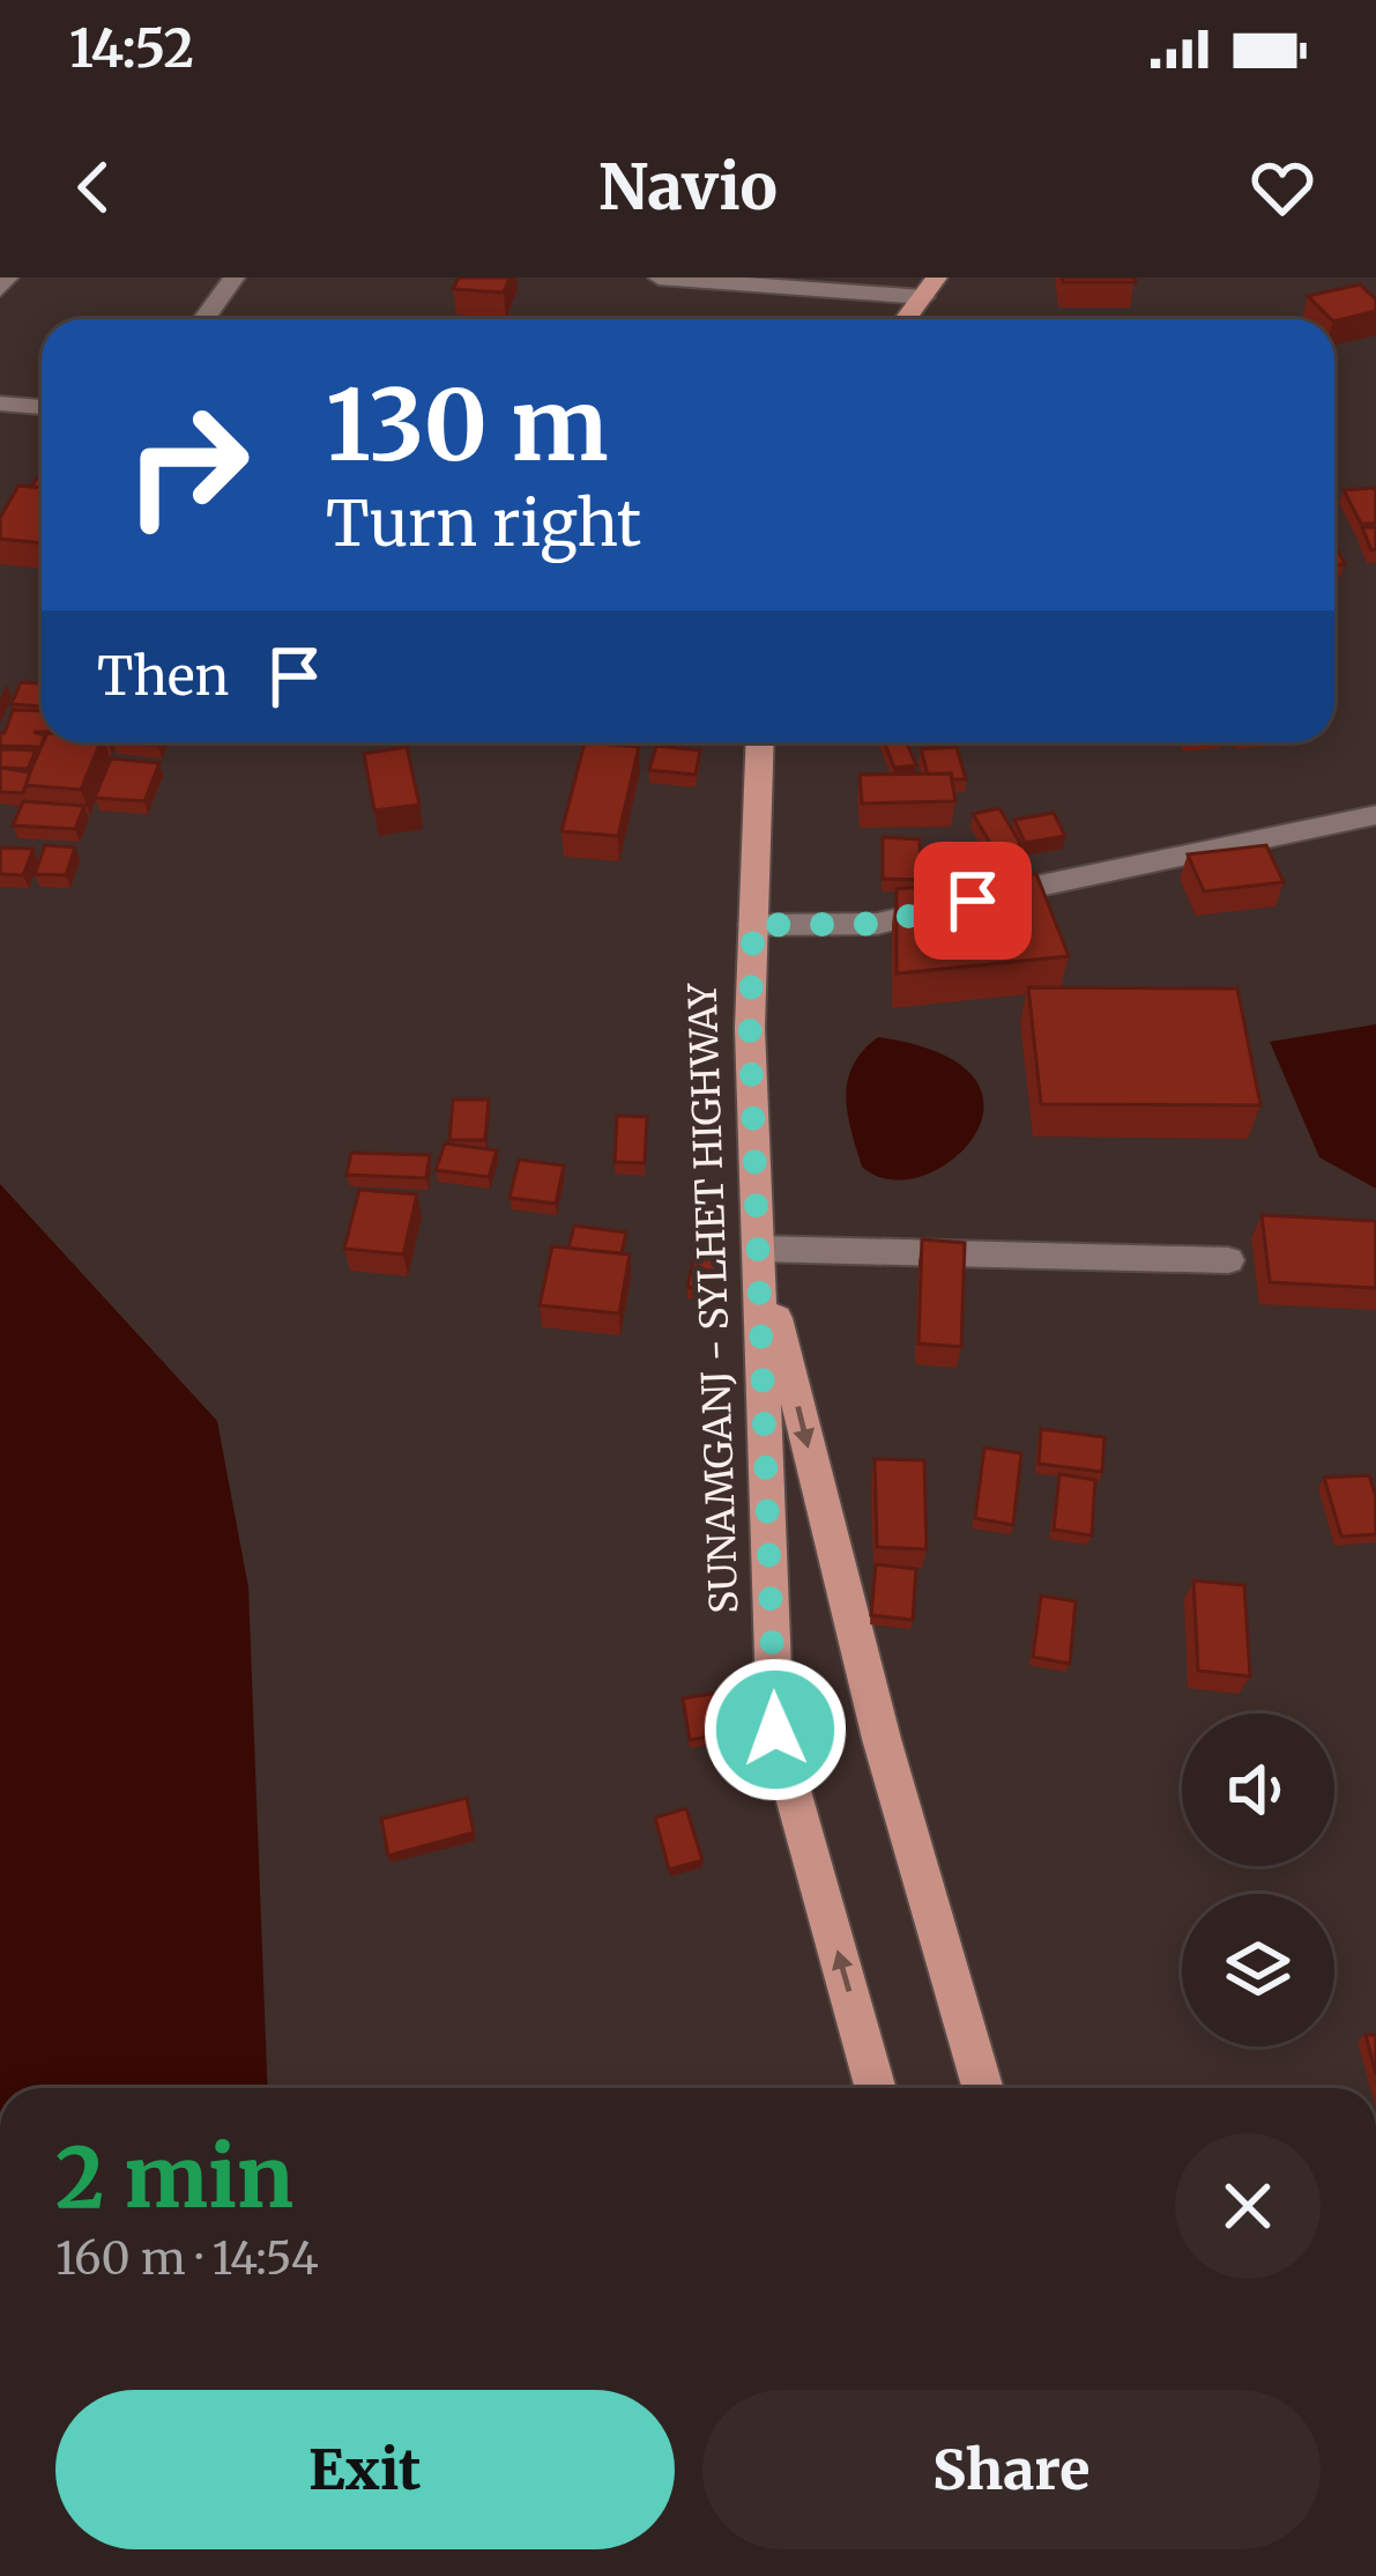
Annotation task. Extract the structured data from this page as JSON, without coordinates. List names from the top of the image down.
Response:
{
  "streets": {
    "main road": ["SUNAMGANJ - SYLHET HIGHWAY"]
  },
  "page": {
    "status": "14:52",
    "header": "Navio",
    "turn": ["130 m", "Turn right"],
    "then": "Then",
    "heading": ["2 min", "160 m · 14:54"],
    "buttons": ["Exit", "Share"]
  }
}
